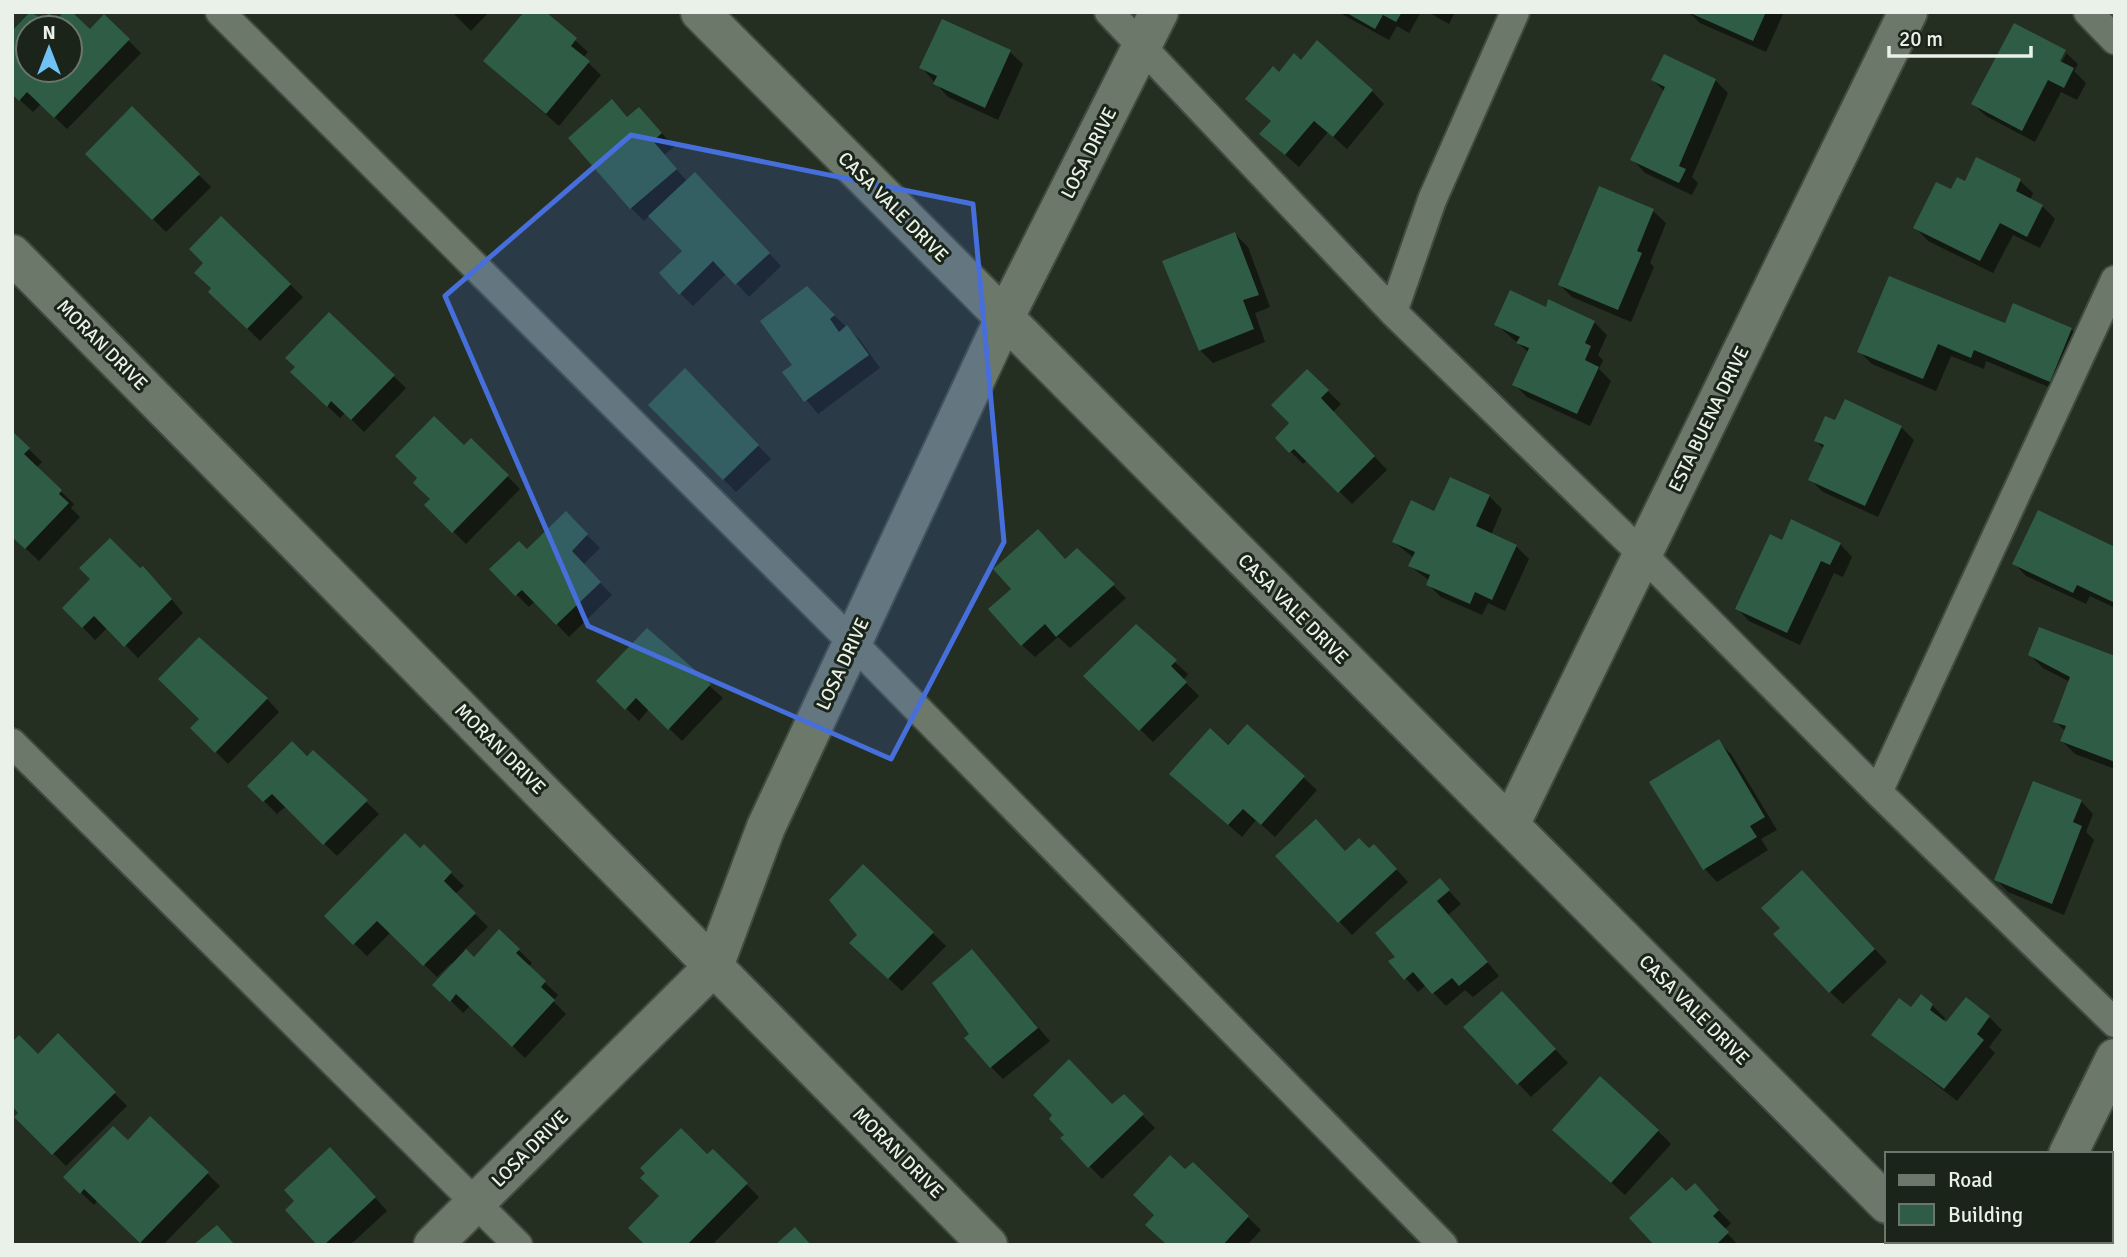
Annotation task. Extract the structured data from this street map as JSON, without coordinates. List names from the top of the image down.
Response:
{
  "streets": {
    "street": [
      "LOSA DRIVE",
      "CASA VALE DRIVE",
      "MORAN DRIVE",
      "ESTA BUENA DRIVE"
    ]
  },
  "crossings": [
    ["LOSA DRIVE", "CASA VALE DRIVE"],
    ["LOSA DRIVE", "MORAN DRIVE"],
    ["CASA VALE DRIVE", "ESTA BUENA DRIVE"]
  ],
  "legend": ["Road", "Building"],
  "scale_bar": "20 m",
  "north": "top"
}
